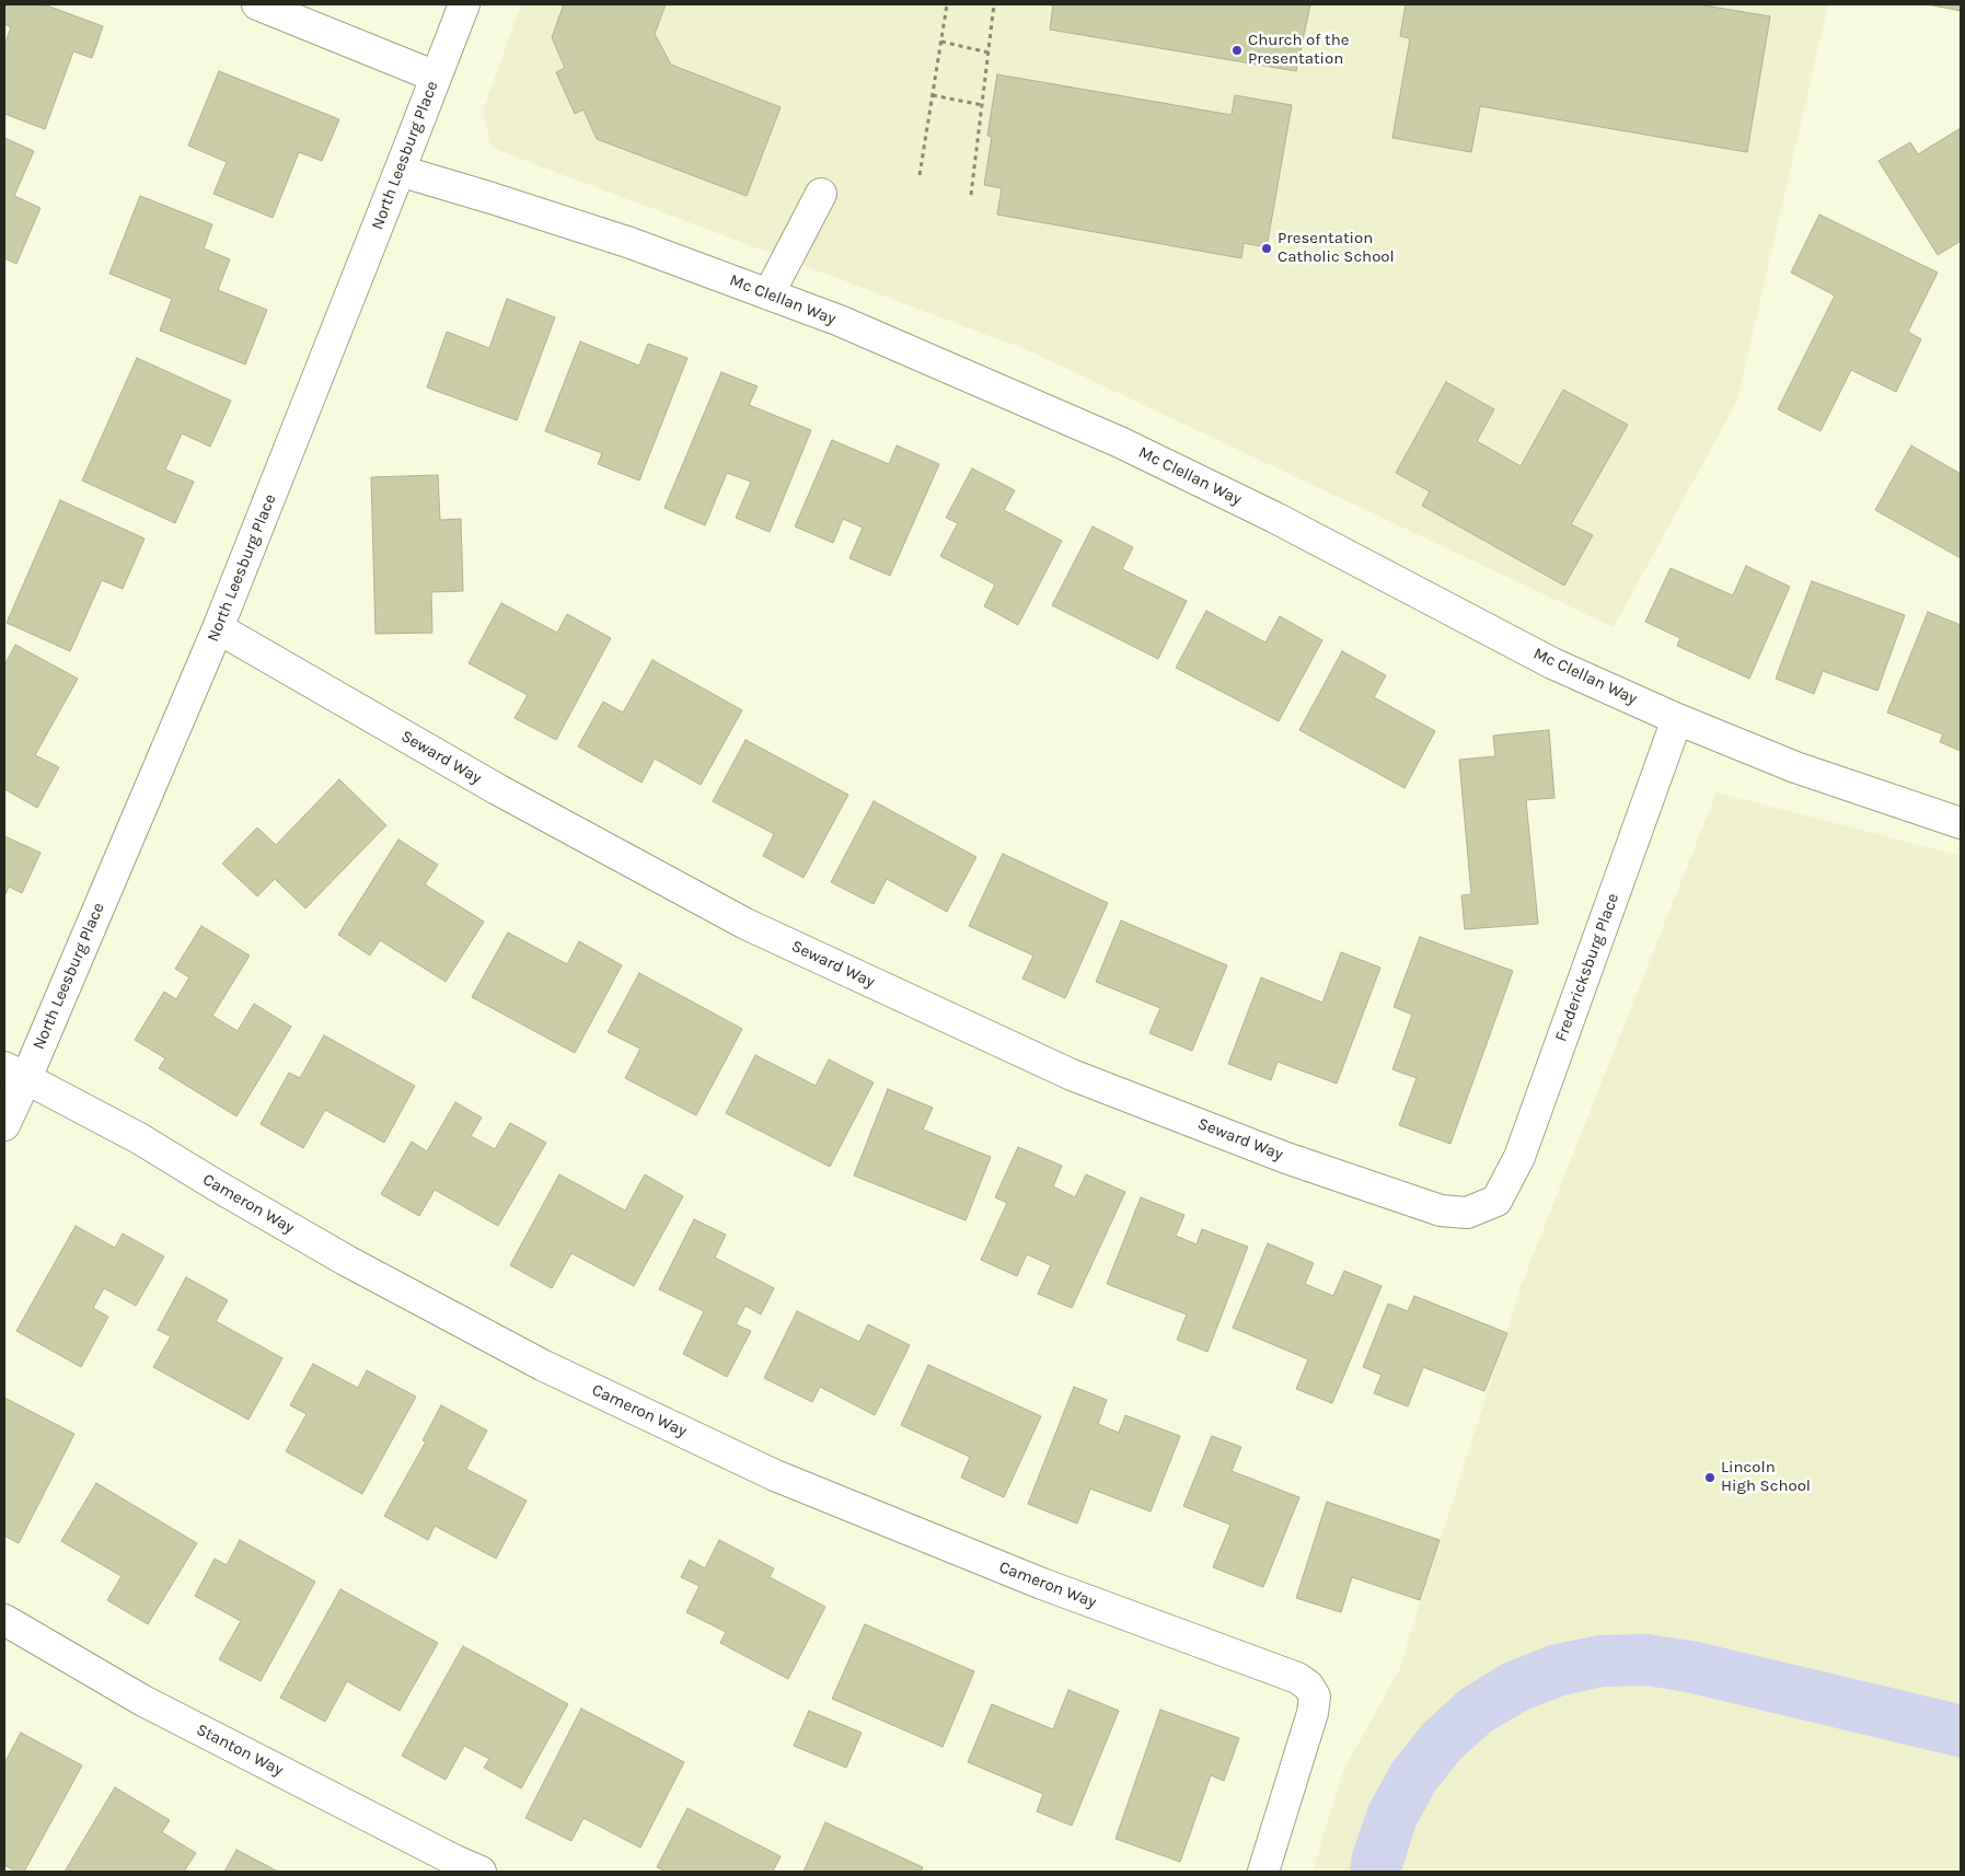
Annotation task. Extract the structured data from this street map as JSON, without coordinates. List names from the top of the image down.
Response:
{
  "streets": {
    "street": [
      "North Leesburg Place",
      "Mc Clellan Way",
      "Seward Way",
      "Fredericksburg Place",
      "Cameron Way",
      "Stanton Way"
    ]
  },
  "crossings": [
    ["North Leesburg Place", "Mc Clellan Way"],
    ["North Leesburg Place", "Seward Way"],
    ["North Leesburg Place", "Cameron Way"],
    ["Mc Clellan Way", "Fredericksburg Place"],
    ["Seward Way", "Fredericksburg Place"]
  ],
  "places": ["Church of the Presentation", "Presentation Catholic School", "Lincoln High School"]
}
